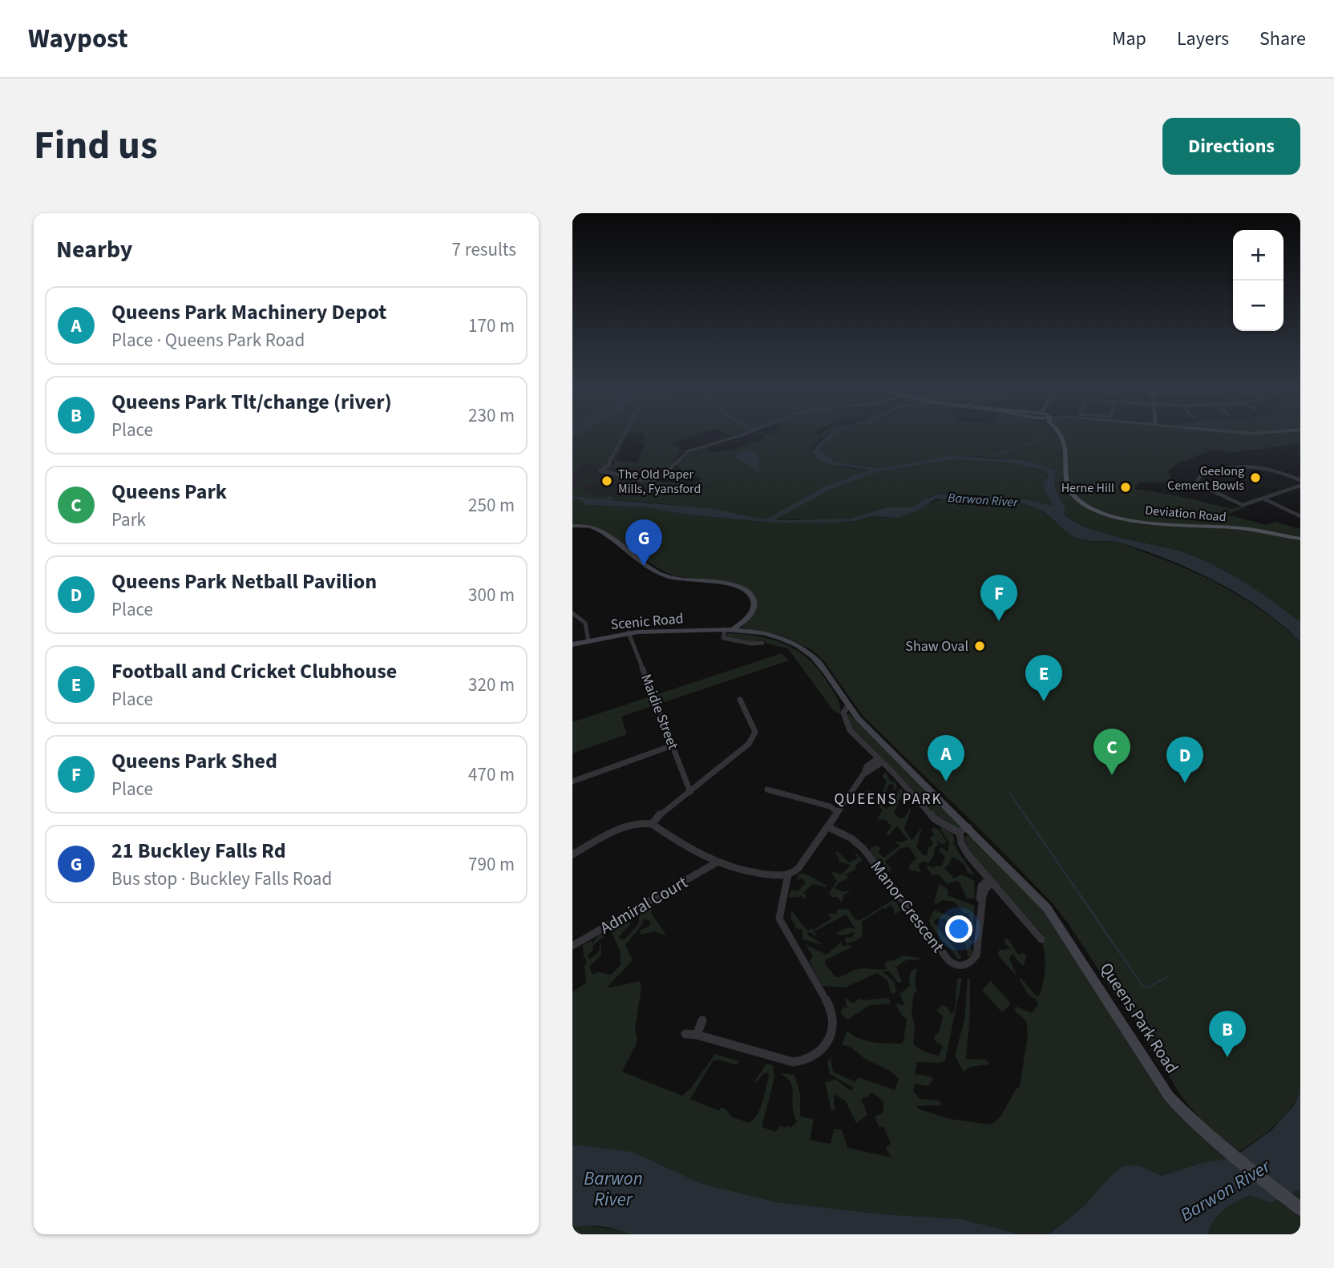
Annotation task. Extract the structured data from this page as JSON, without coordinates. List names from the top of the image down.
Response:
{
  "streets": {
    "main road": ["Deviation Road", "Scenic Road", "Queens Park Road"],
    "street": ["Maidie Street", "Admiral Court", "Manor Crescent"]
  },
  "crossings": [
    ["Scenic Road", "Maidie Street"],
    ["Scenic Road", "Queens Park Road"],
    ["Manor Crescent", "Queens Park Road"]
  ],
  "districts": ["QUEENS PARK"],
  "water": ["Barwon River"],
  "places": [
    "Geelong Cement Bowls",
    "The Old Paper Mills, Fyansford",
    "Herne Hill",
    "Shaw Oval"
  ],
  "page": {
    "header": "Waypost",
    "nav": ["Map", "Layers", "Share"],
    "title": "Find us",
    "buttons": "Directions",
    "heading": ["Nearby", "7 results"],
    "map_buttons": ["+", "−"],
    "list": [
      {
        "mark": "A",
        "name": "Queens Park Machinery Depot",
        "note": "Place · Queens Park Road",
        "value": "170 m"
      },
      {
        "mark": "B",
        "name": "Queens Park Tlt/change (river)",
        "note": "Place",
        "value": "230 m"
      },
      {
        "mark": "C",
        "name": "Queens Park",
        "note": "Park",
        "value": "250 m"
      },
      {
        "mark": "D",
        "name": "Queens Park Netball Pavilion",
        "note": "Place",
        "value": "300 m"
      },
      {
        "mark": "E",
        "name": "Football and Cricket Clubhouse",
        "note": "Place",
        "value": "320 m"
      },
      {
        "mark": "F",
        "name": "Queens Park Shed",
        "note": "Place",
        "value": "470 m"
      },
      {
        "mark": "G",
        "name": "21 Buckley Falls Rd",
        "note": "Bus stop · Buckley Falls Road",
        "value": "790 m"
      }
    ],
    "pins": [
      "G",
      "F",
      "E",
      "C",
      "A",
      "D",
      "B"
    ]
  }
}
